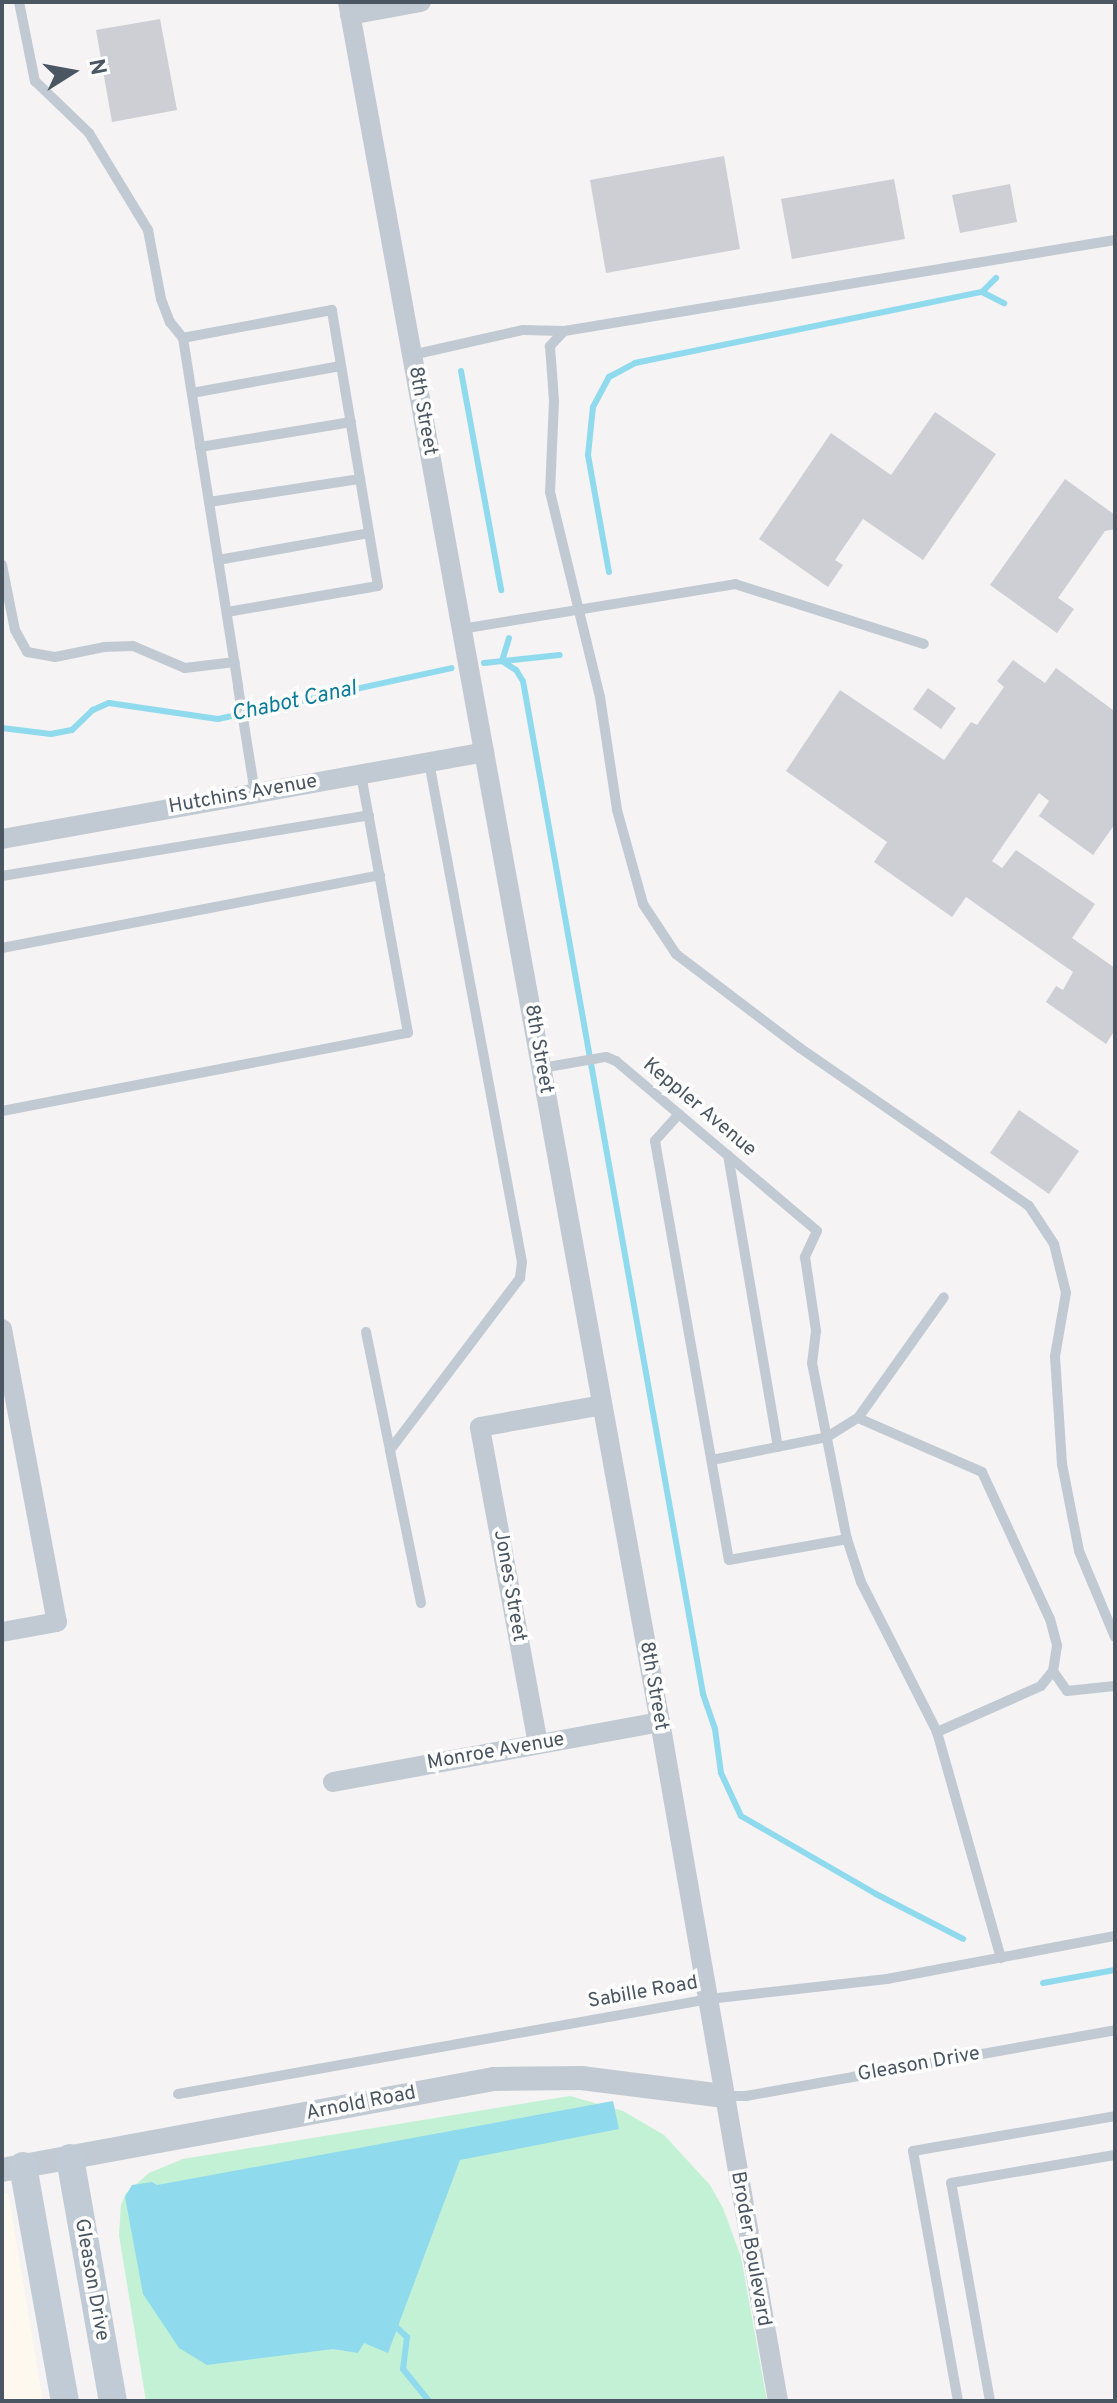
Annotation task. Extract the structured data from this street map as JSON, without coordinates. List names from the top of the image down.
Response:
{
  "streets": {
    "main road": ["Gleason Drive"],
    "street": [
      "8th Street",
      "Hutchins Avenue",
      "Jones Street",
      "Monroe Avenue",
      "Arnold Road",
      "Broder Boulevard"
    ],
    "lane": ["Keppler Avenue", "Sabille Road"]
  },
  "crossings": [
    ["8th Street", "Hutchins Avenue"],
    ["8th Street", "Keppler Avenue"],
    ["8th Street", "Jones Street"],
    ["8th Street", "Monroe Avenue"],
    ["8th Street", "Sabille Road"],
    ["8th Street", "Gleason Drive"],
    ["8th Street", "Arnold Road"],
    ["8th Street", "Broder Boulevard"],
    ["Jones Street", "Monroe Avenue"],
    ["Gleason Drive", "Arnold Road"],
    ["Gleason Drive", "Broder Boulevard"],
    ["Arnold Road", "Broder Boulevard"]
  ],
  "water": ["Chabot Canal"],
  "north": "right"
}
